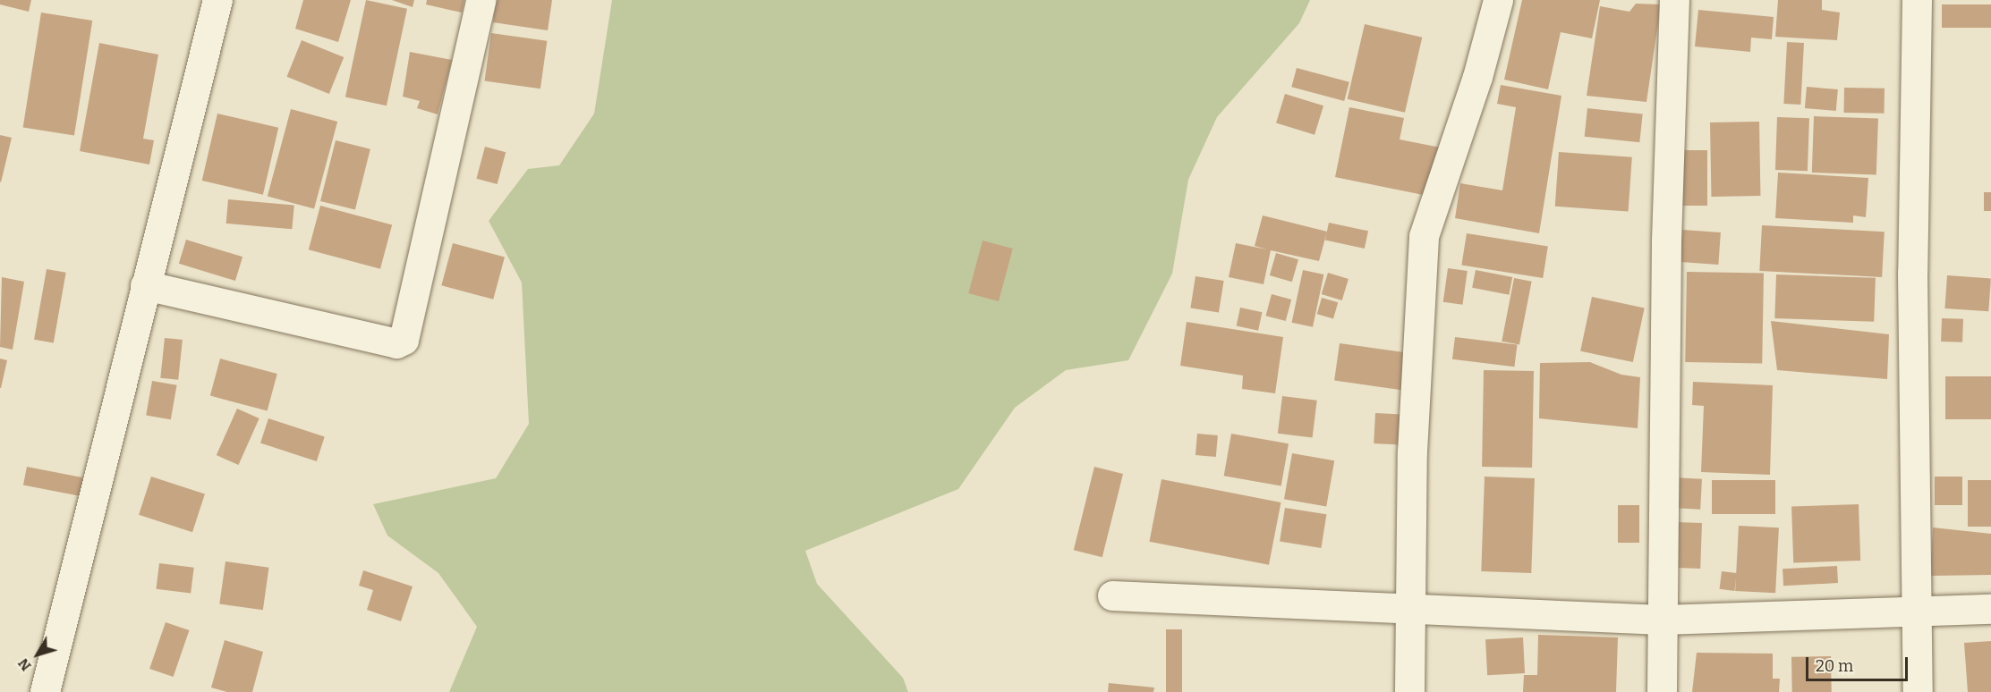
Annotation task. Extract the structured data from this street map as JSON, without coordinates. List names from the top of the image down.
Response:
{
  "scale_bar": "20 m",
  "north": "bottom left"
}
